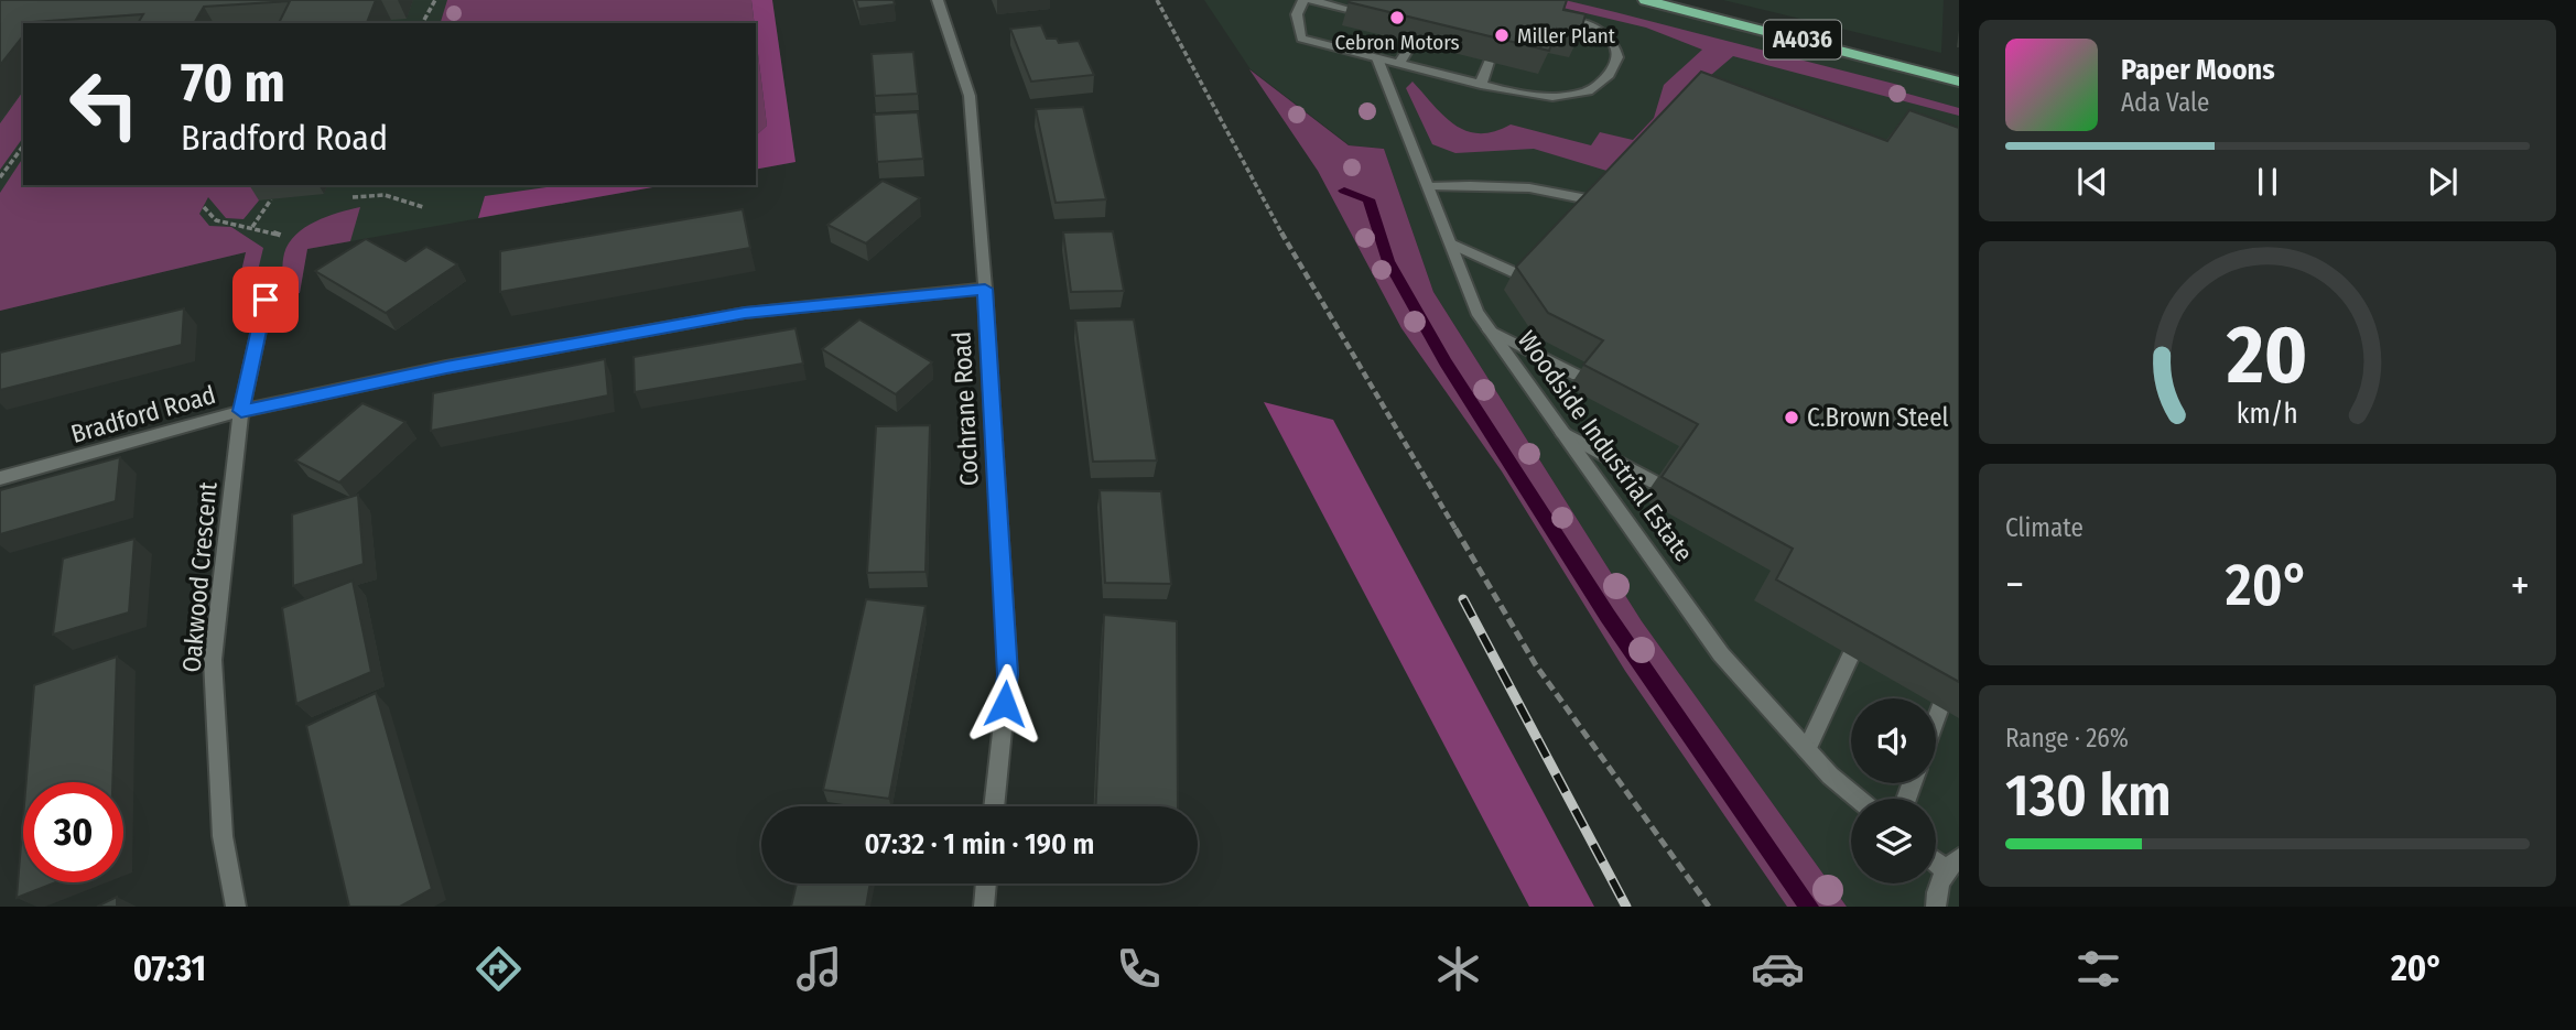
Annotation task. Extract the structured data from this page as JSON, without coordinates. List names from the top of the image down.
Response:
{
  "streets": {
    "highway": ["A4036"],
    "street": [
      "Cochrane Road",
      "Bradford Road",
      "Woodside Industrial Estate",
      "Oakwood Crescent"
    ]
  },
  "crossings": [
    ["Cochrane Road", "Bradford Road"],
    ["Bradford Road", "Oakwood Crescent"]
  ],
  "places": ["Cebron Motors", "Miller Plant", "C.Brown Steel"],
  "page": {
    "turn": ["70 m", "Bradford Road"],
    "song": ["Paper Moons", "Ada Vale"],
    "tile": [
      "Climate",
      ["Range · 26%", "130 km"]
    ],
    "heat": ["−", "20°", "+"],
    "limit": "30",
    "trip": "07:32 · 1 min · 190 m",
    "tabs": ["07:31", "20°"],
    "gauge": ["20", "km/h"]
  }
}
